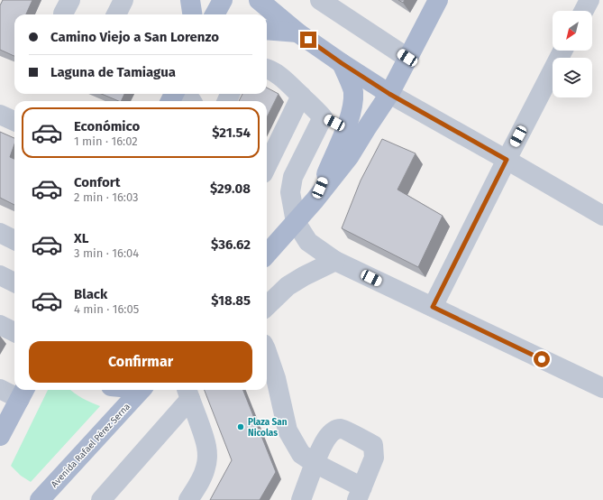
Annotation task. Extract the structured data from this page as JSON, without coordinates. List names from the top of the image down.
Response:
{
  "streets": {
    "main road": ["Avenida Rafael Pérez Serna"]
  },
  "places": ["Plaza San Nicolas"],
  "north": "bottom left",
  "page": {
    "banner": ["Camino Viejo a San Lorenzo", "Laguna de Tamiagua"],
    "list": [
      {
        "name": "Económico",
        "note": "1 min · 16:02",
        "value": "$21.54"
      },
      {
        "name": "Confort",
        "note": "2 min · 16:03",
        "value": "$29.08"
      },
      {
        "name": "XL",
        "note": "3 min · 16:04",
        "value": "$36.62"
      },
      {
        "name": "Black",
        "note": "4 min · 16:05",
        "value": "$18.85"
      }
    ],
    "buttons": "Confirmar"
  }
}
